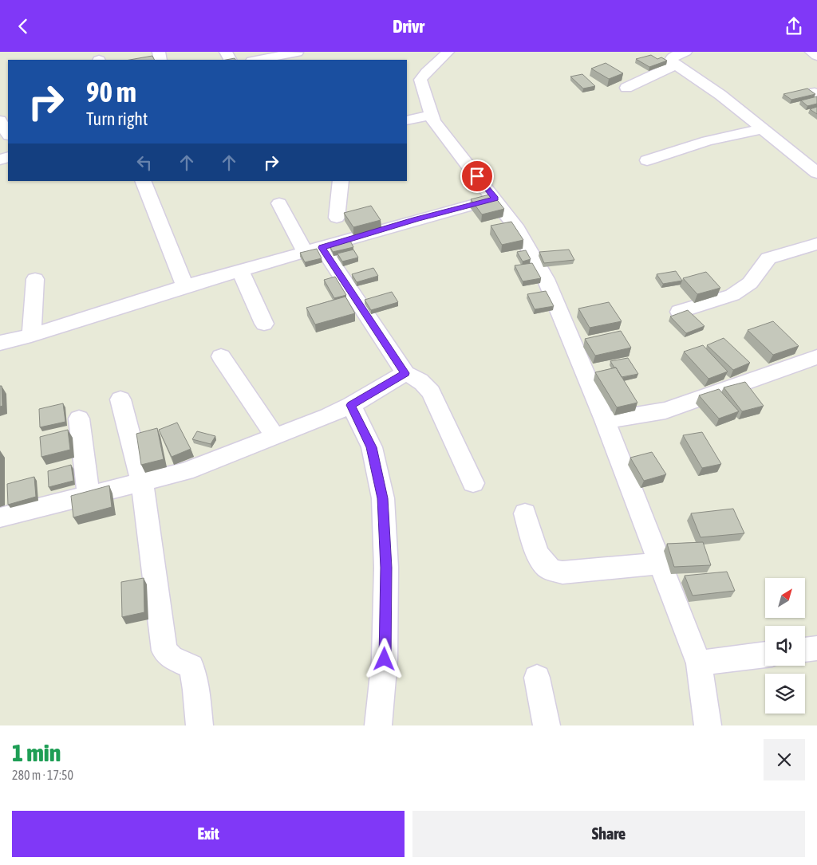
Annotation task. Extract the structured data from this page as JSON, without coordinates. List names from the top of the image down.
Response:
{
  "north": "top right",
  "page": {
    "header": "Drivr",
    "turn": ["90 m", "Turn right"],
    "heading": ["1 min", "280 m · 17:50"],
    "buttons": ["Exit", "Share"]
  }
}
